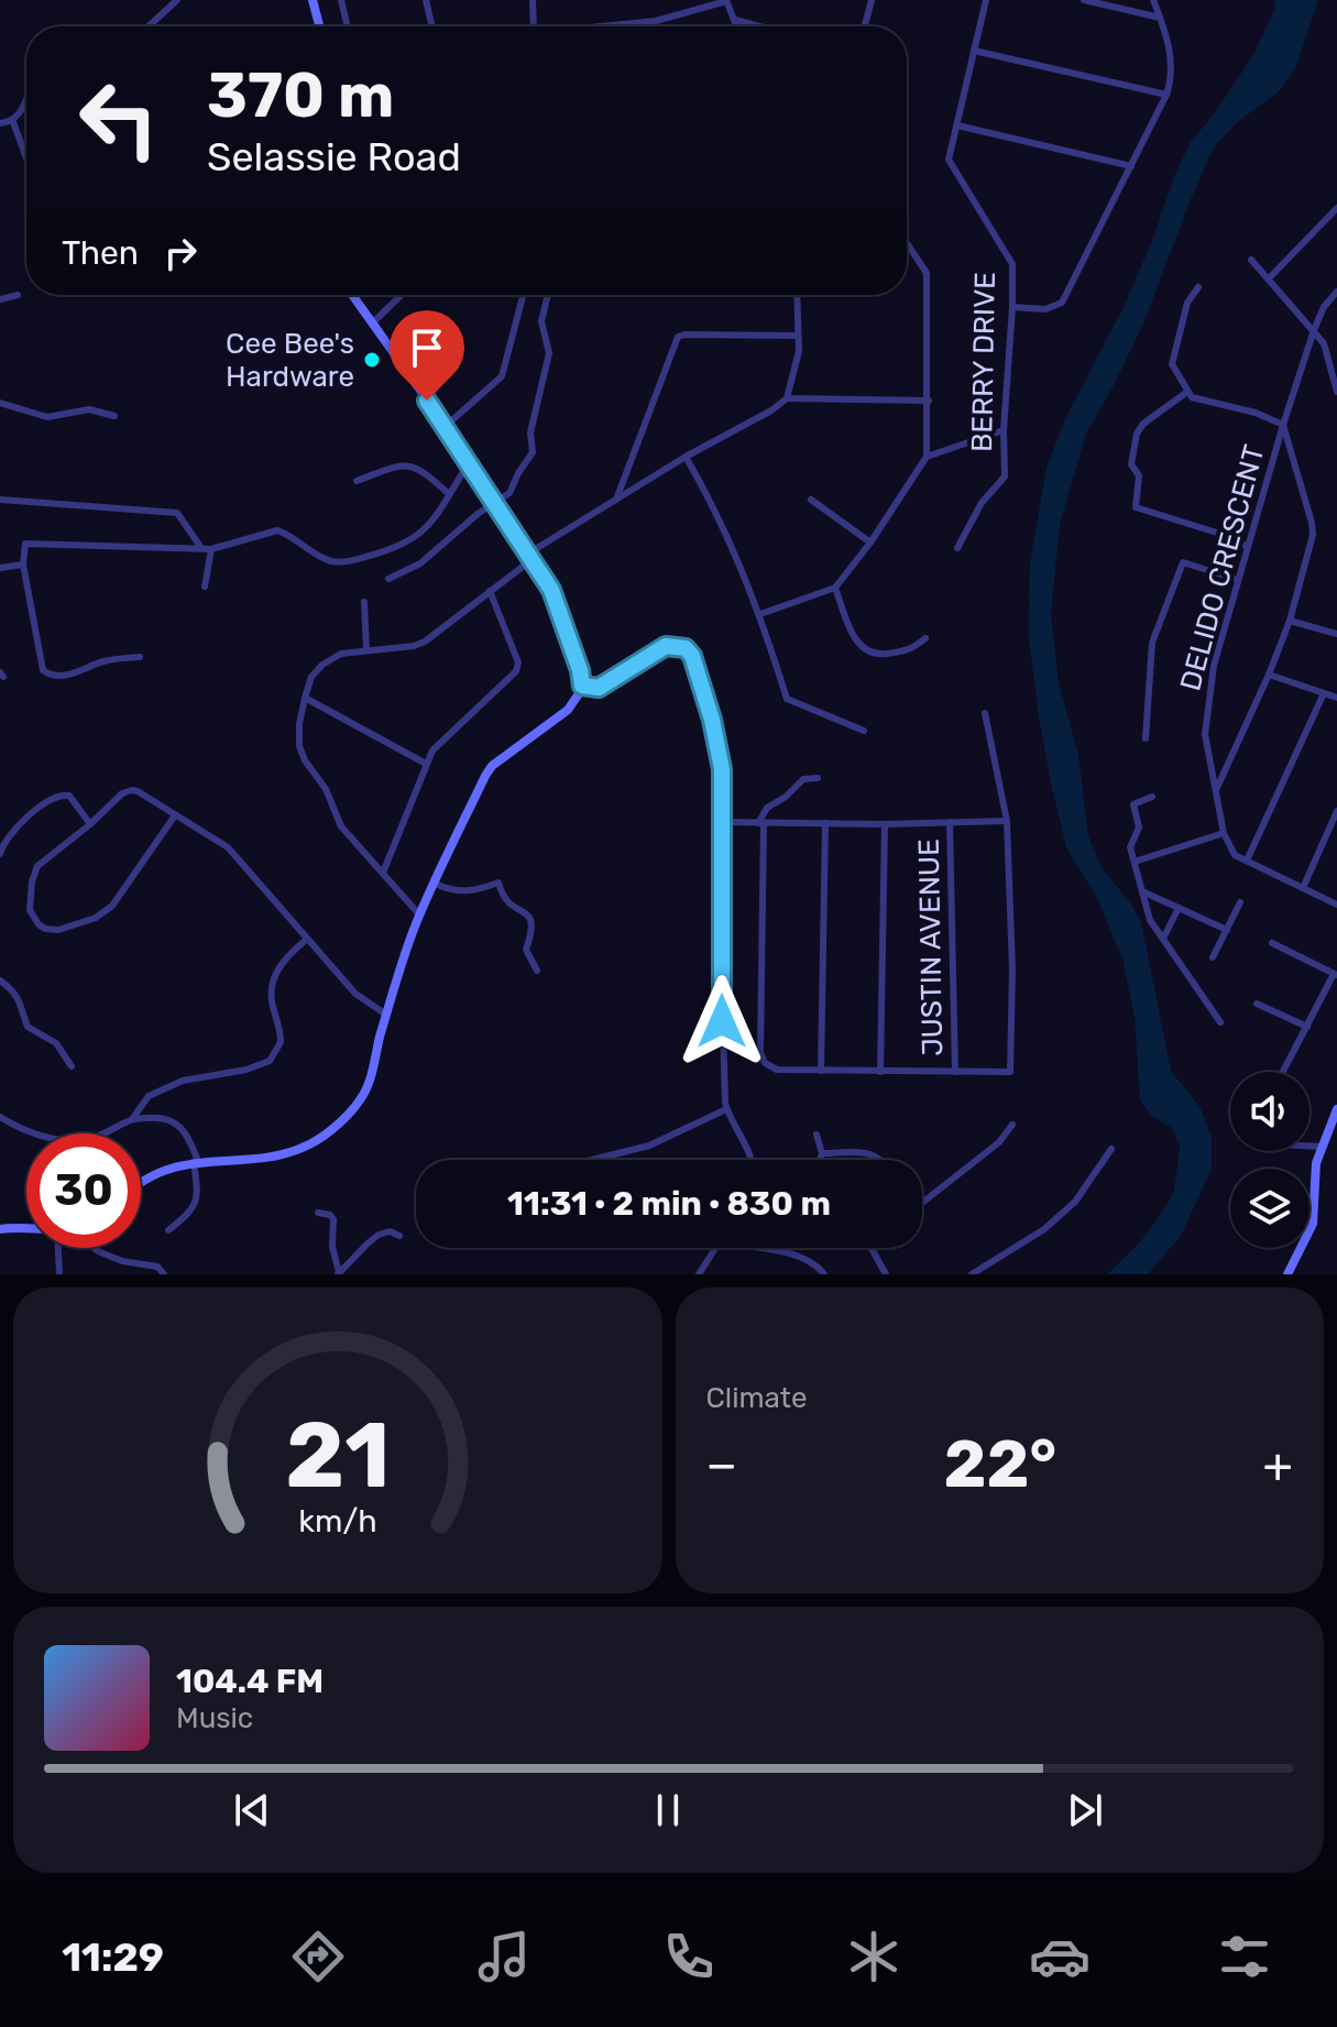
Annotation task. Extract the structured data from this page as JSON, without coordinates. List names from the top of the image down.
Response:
{
  "streets": {
    "street": ["BERRY DRIVE", "DELIDO CRESCENT", "JUSTIN AVENUE"]
  },
  "places": ["Cee Bee's Hardware"],
  "page": {
    "turn": ["370 m", "Selassie Road"],
    "then": "Then",
    "limit": "30",
    "trip": "11:31 · 2 min · 830 m",
    "tile": "Climate",
    "heat": ["−", "22°", "+"],
    "song": ["104.4 FM", "Music"],
    "tabs": "11:29",
    "gauge": ["21", "km/h"]
  }
}
